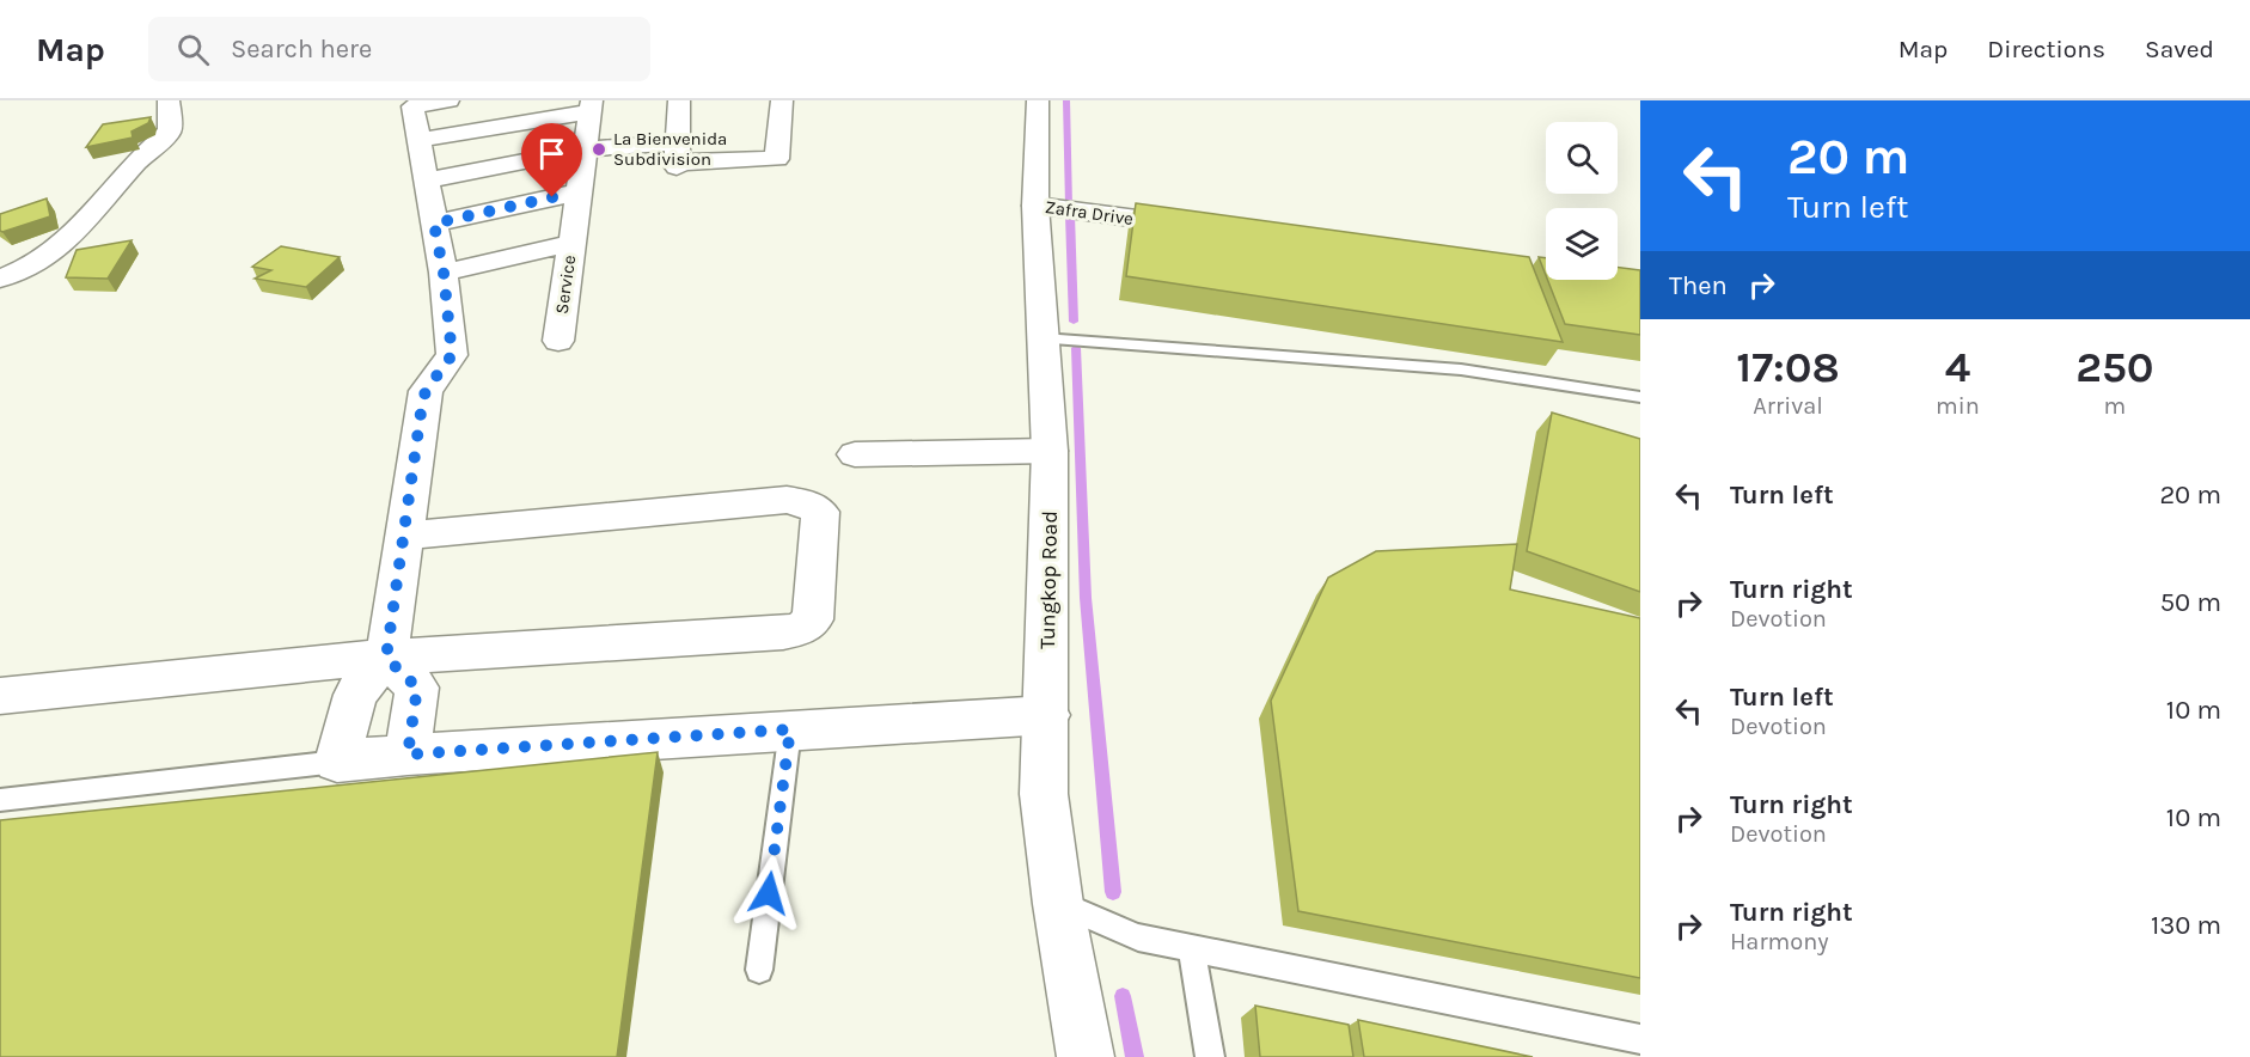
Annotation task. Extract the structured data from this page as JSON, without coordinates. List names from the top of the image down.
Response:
{
  "streets": {
    "street": ["Zafra Drive", "Service", "Tungkop Road"]
  },
  "crossings": [
    ["Zafra Drive", "Tungkop Road"]
  ],
  "places": ["La Bienvenida Subdivision"],
  "page": {
    "header": "Map",
    "search": "Search here",
    "nav": ["Map", "Directions", "Saved"],
    "turn": ["20 m", "Turn left"],
    "then": "Then",
    "eta": [
      "17:08",
      "Arrival",
      "4",
      "min",
      "250",
      "m"
    ],
    "list": [
      {
        "name": "Turn left",
        "value": "20 m"
      },
      {
        "name": "Turn right",
        "note": "Devotion",
        "value": "50 m"
      },
      {
        "name": "Turn left",
        "note": "Devotion",
        "value": "10 m"
      },
      {
        "name": "Turn right",
        "note": "Devotion",
        "value": "10 m"
      },
      {
        "name": "Turn right",
        "note": "Harmony",
        "value": "130 m"
      }
    ]
  }
}
